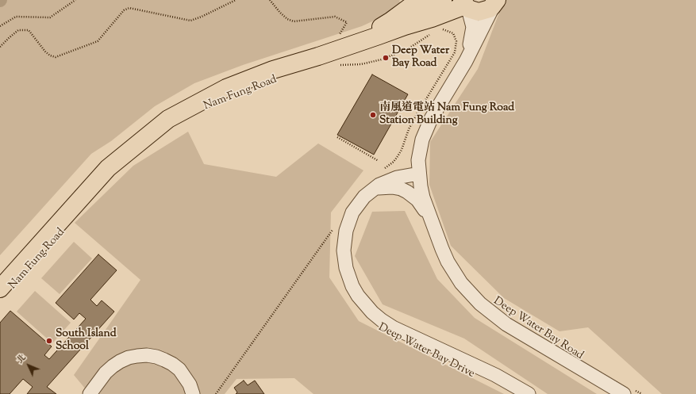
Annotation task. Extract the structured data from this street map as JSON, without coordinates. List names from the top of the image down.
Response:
{
  "streets": {
    "main road": ["Nam Fung Road"],
    "street": ["Deep Water Bay Road", "Deep Water Bay Drive"]
  },
  "crossings": [
    ["Nam Fung Road", "Deep Water Bay Road"],
    ["Deep Water Bay Road", "Deep Water Bay Drive"]
  ],
  "places": ["Deep Water Bay Road", "南風道電站 Nam Fung Road Station Building", "South Island School"],
  "north": "top left"
}
